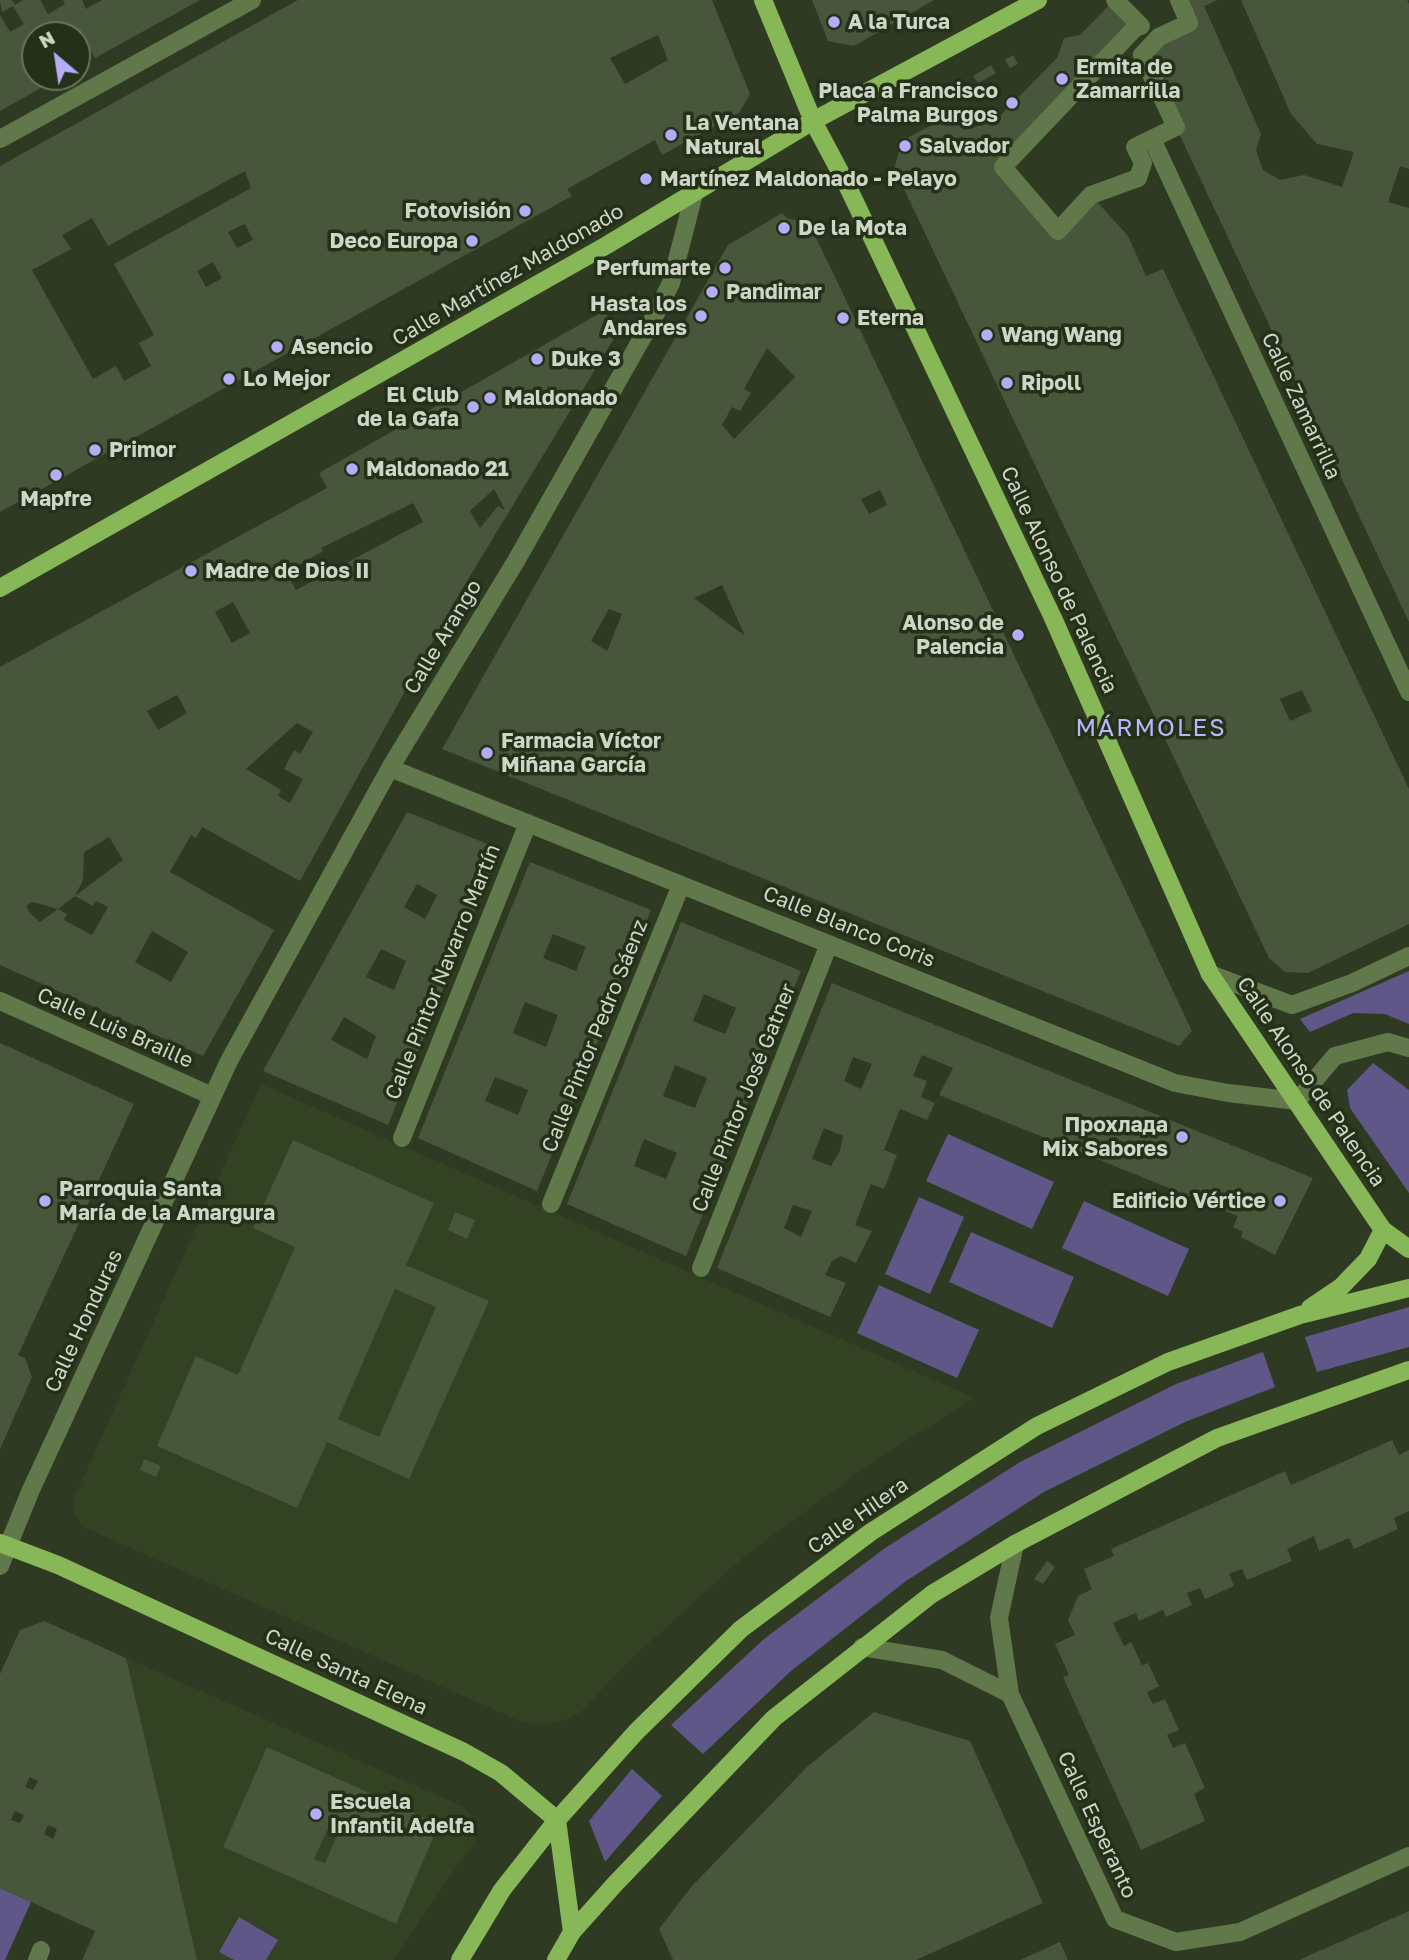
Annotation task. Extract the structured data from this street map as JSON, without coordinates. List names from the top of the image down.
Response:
{
  "streets": {
    "main road": [
      "Calle Martínez Maldonado",
      "Calle Alonso de Palencia",
      "Calle Hilera",
      "Calle Santa Elena"
    ],
    "street": [
      "Calle Zamarrilla",
      "Calle Arango",
      "Calle Blanco Coris",
      "Calle Pintor Navarro Martín",
      "Calle Luis Braille",
      "Calle Pintor Pedro Sáenz",
      "Calle Pintor José Gatner",
      "Calle Honduras",
      "Calle Esperanto"
    ]
  },
  "crossings": [
    ["Calle Martínez Maldonado", "Calle Alonso de Palencia"],
    ["Calle Martínez Maldonado", "Calle Arango"],
    ["Calle Alonso de Palencia", "Calle Blanco Coris"],
    ["Calle Arango", "Calle Blanco Coris"],
    ["Calle Arango", "Calle Luis Braille"],
    ["Calle Arango", "Calle Honduras"],
    ["Calle Blanco Coris", "Calle Pintor Navarro Martín"],
    ["Calle Blanco Coris", "Calle Pintor Pedro Sáenz"],
    ["Calle Blanco Coris", "Calle Pintor José Gatner"],
    ["Calle Luis Braille", "Calle Honduras"],
    ["Calle Honduras", "Calle Santa Elena"],
    ["Calle Hilera", "Calle Santa Elena"]
  ],
  "districts": ["MÁRMOLES"],
  "places": [
    "A la Turca",
    "Ermita de Zamarrilla",
    "Placa a Francisco Palma Burgos",
    "La Ventana Natural",
    "Salvador",
    "Martínez Maldonado - Pelayo",
    "Fotovisión",
    "De la Mota",
    "Deco Europa",
    "Perfumarte",
    "Pandimar",
    "Hasta los Andares",
    "Eterna",
    "Wang Wang",
    "Asencio",
    "Duke 3",
    "Lo Mejor",
    "Ripoll",
    "Maldonado",
    "El Club de la Gafa",
    "Primor",
    "Maldonado 21",
    "Mapfre",
    "Madre de Dios II",
    "Alonso de Palencia",
    "Farmacia Víctor Miñana García",
    "Прохлада Mix Sabores",
    "Parroquia Santa María de la Amargura",
    "Edificio Vértice",
    "Escuela Infantil Adelfa"
  ],
  "north": "top left"
}
